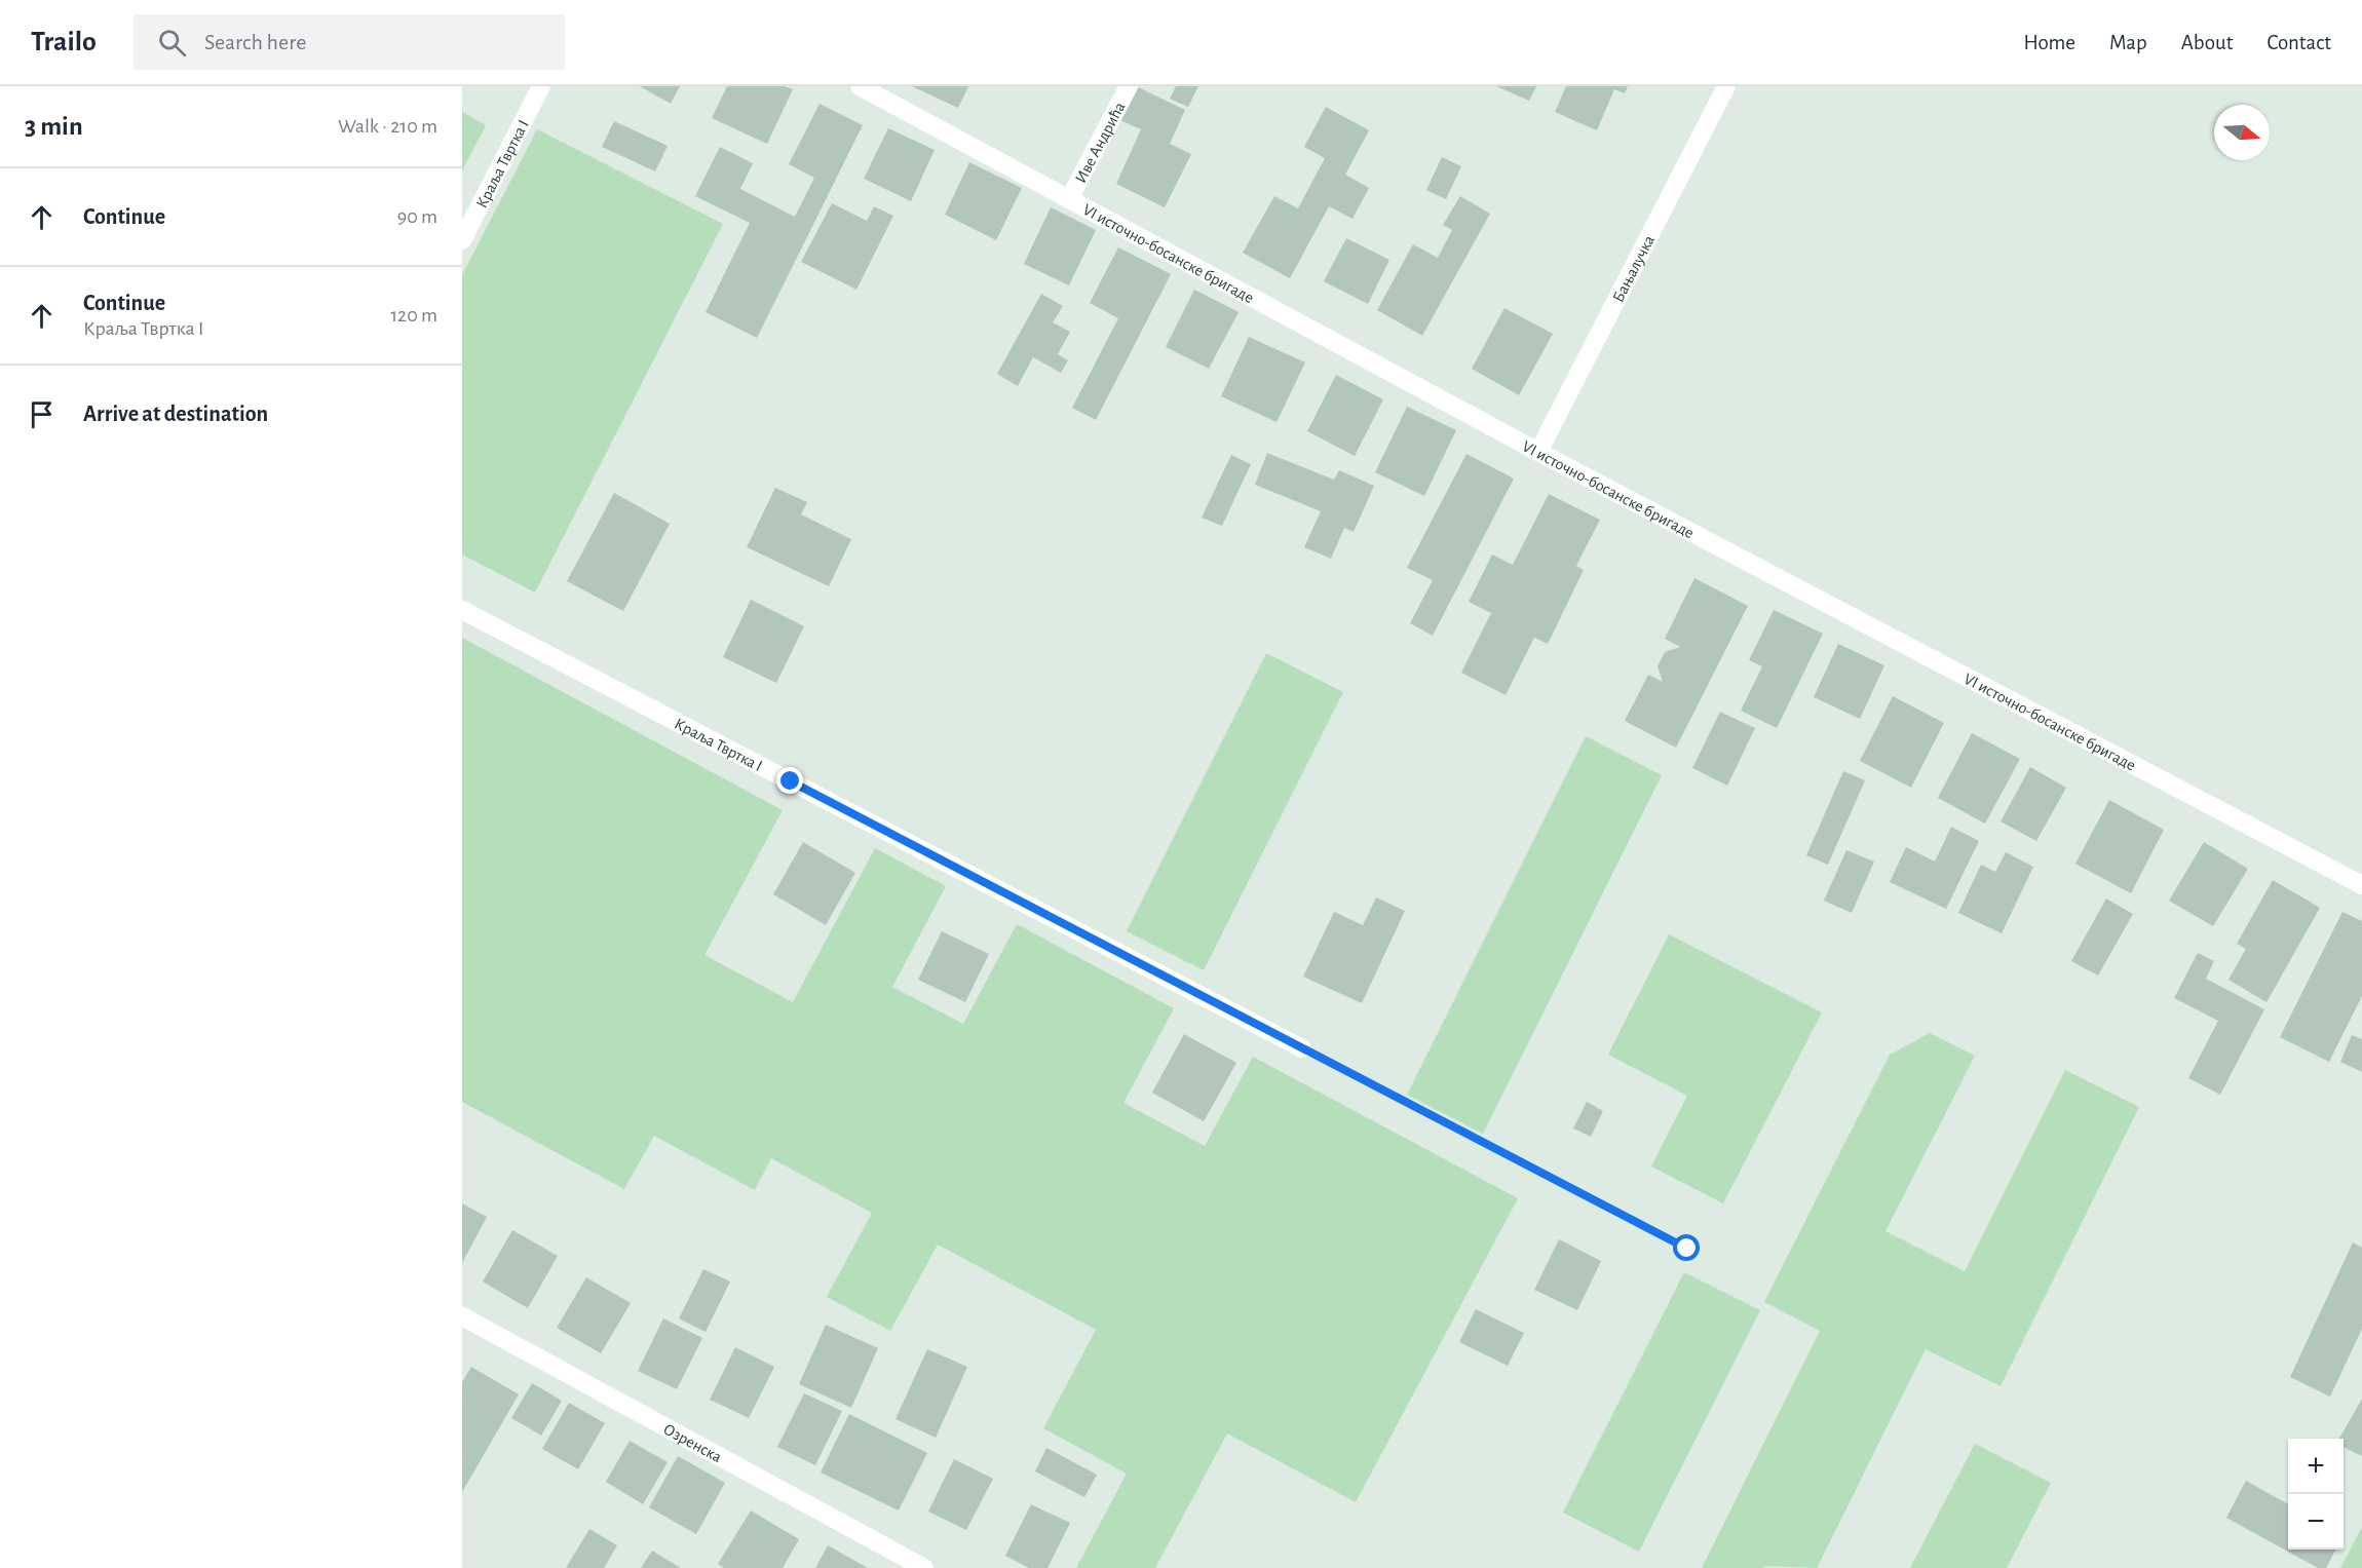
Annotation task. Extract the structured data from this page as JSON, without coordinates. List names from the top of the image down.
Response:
{
  "streets": {
    "street": [
      "Иве Андрића",
      "Краља Твртка I",
      "VI источно-босанске бригаде",
      "Бањалучка",
      "Озренска"
    ]
  },
  "crossings": [
    ["Иве Андрића", "VI источно-босанске бригаде"],
    ["VI источно-босанске бригаде", "Бањалучка"]
  ],
  "north": "right",
  "page": {
    "header": "Trailo",
    "search": "Search here",
    "nav": [
      "Home",
      "Map",
      "About",
      "Contact"
    ],
    "heading": ["3 min", "Walk · 210 m"],
    "list": [
      ["Continue", "90 m"],
      ["Continue", "Краља Твртка I", "120 m"],
      "Arrive at destination"
    ],
    "map_buttons": ["+", "−"]
  }
}
